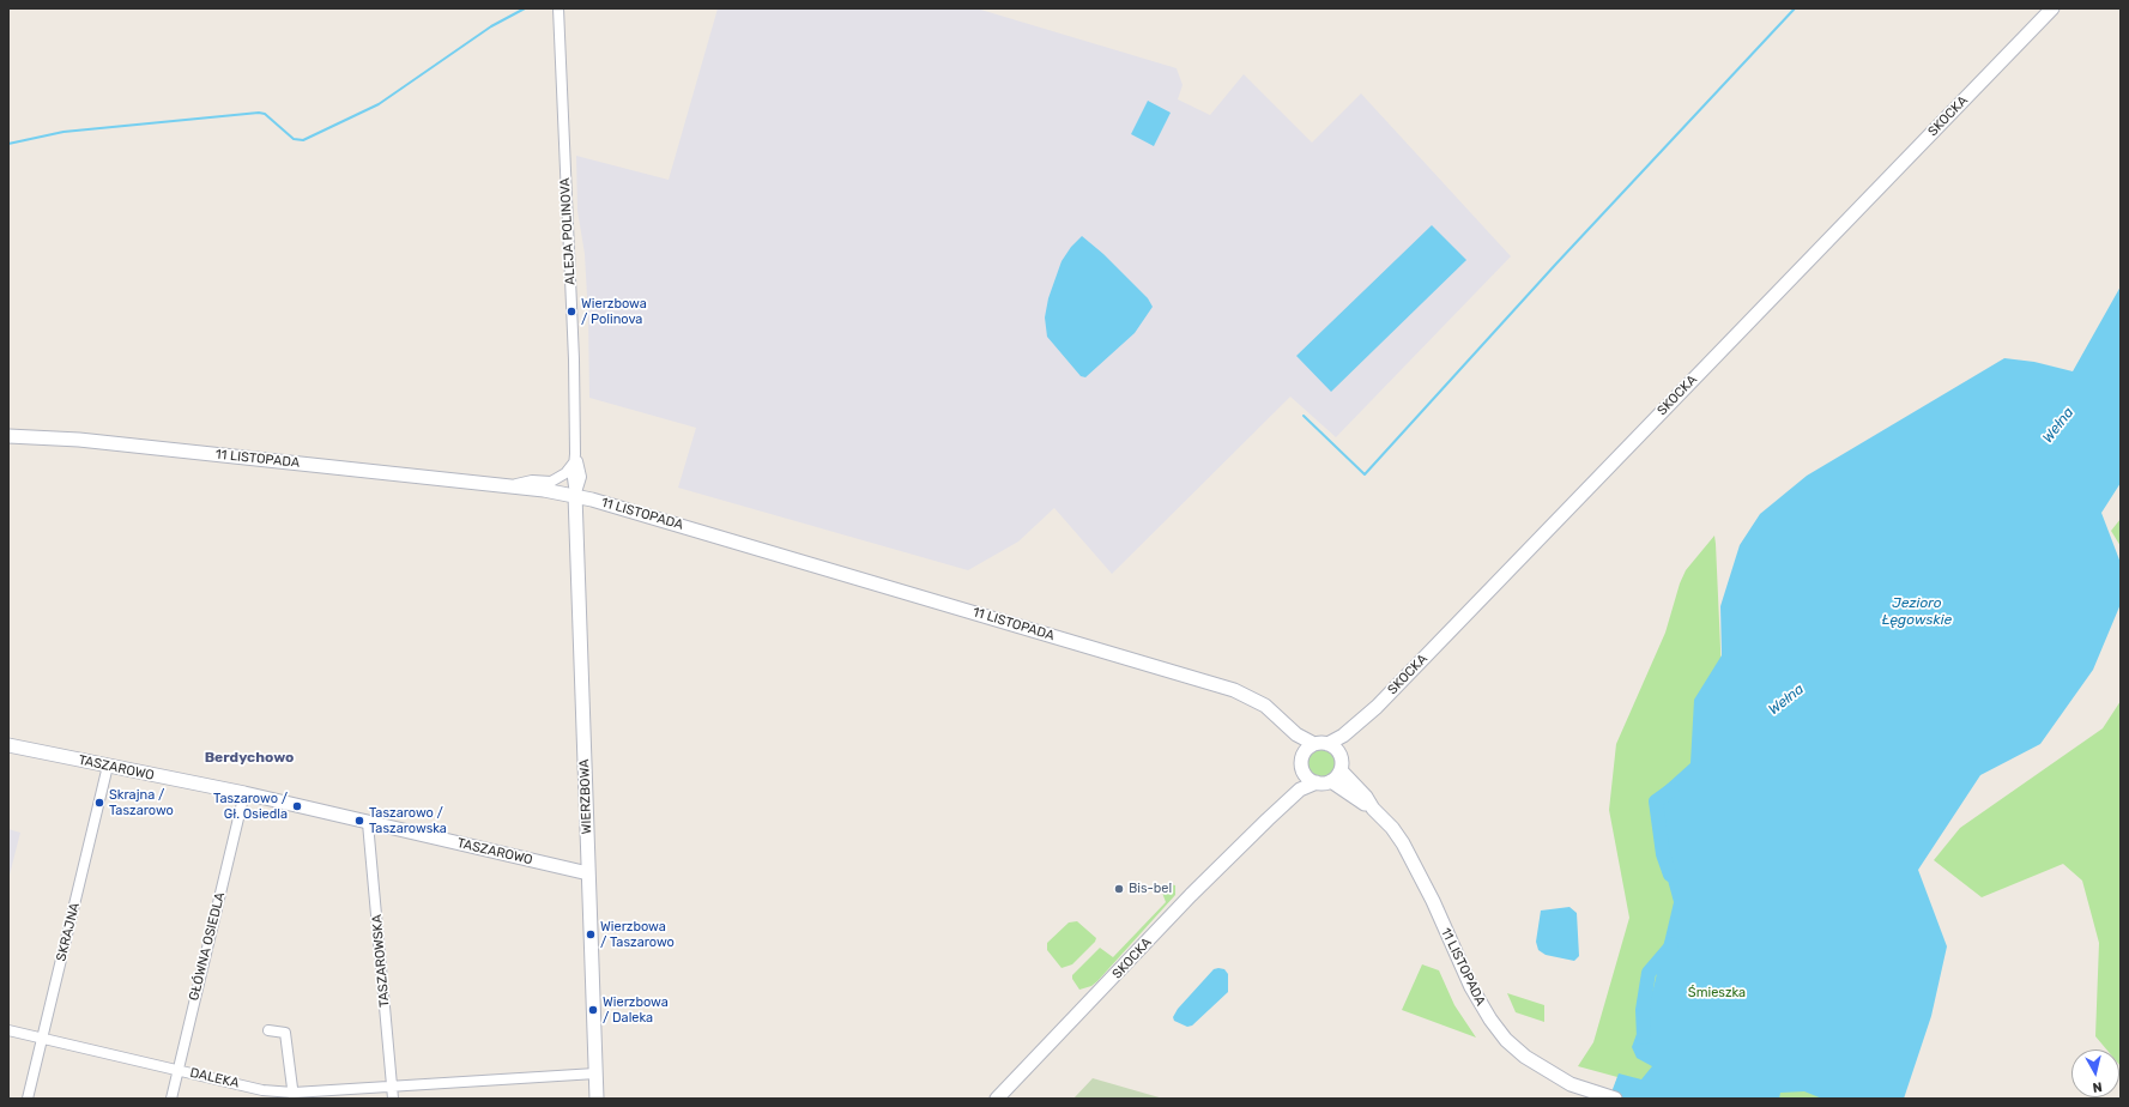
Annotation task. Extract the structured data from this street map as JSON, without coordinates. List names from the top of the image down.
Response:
{
  "streets": {
    "main road": [
      "SKOCKA",
      "11 LISTOPADA",
      "TASZAROWO",
      "WIERZBOWA"
    ],
    "street": [
      "ALEJA POLINOVA",
      "SKRAJNA",
      "GŁÓWNA OSIEDLA",
      "TASZAROWSKA",
      "DALEKA"
    ]
  },
  "crossings": [
    ["SKOCKA", "11 LISTOPADA"],
    ["ALEJA POLINOVA", "11 LISTOPADA"],
    ["ALEJA POLINOVA", "WIERZBOWA"],
    ["11 LISTOPADA", "WIERZBOWA"],
    ["TASZAROWO", "WIERZBOWA"],
    ["TASZAROWO", "SKRAJNA"],
    ["TASZAROWO", "GŁÓWNA OSIEDLA"],
    ["TASZAROWO", "TASZAROWSKA"],
    ["WIERZBOWA", "DALEKA"],
    ["SKRAJNA", "DALEKA"],
    ["GŁÓWNA OSIEDLA", "DALEKA"],
    ["TASZAROWSKA", "DALEKA"]
  ],
  "districts": ["Berdychowo"],
  "water": ["Wełna", "Jezioro Łęgowskie"],
  "parks": ["Śmieszka"],
  "places": [
    "Wierzbowa / Polinova",
    "Skrajna / Taszarowo",
    "Taszarowo / Gł. Osiedla",
    "Taszarowo / Taszarowska",
    "Bis-bel",
    "Wierzbowa / Taszarowo",
    "Wierzbowa / Daleka"
  ],
  "north": "bottom"
}
